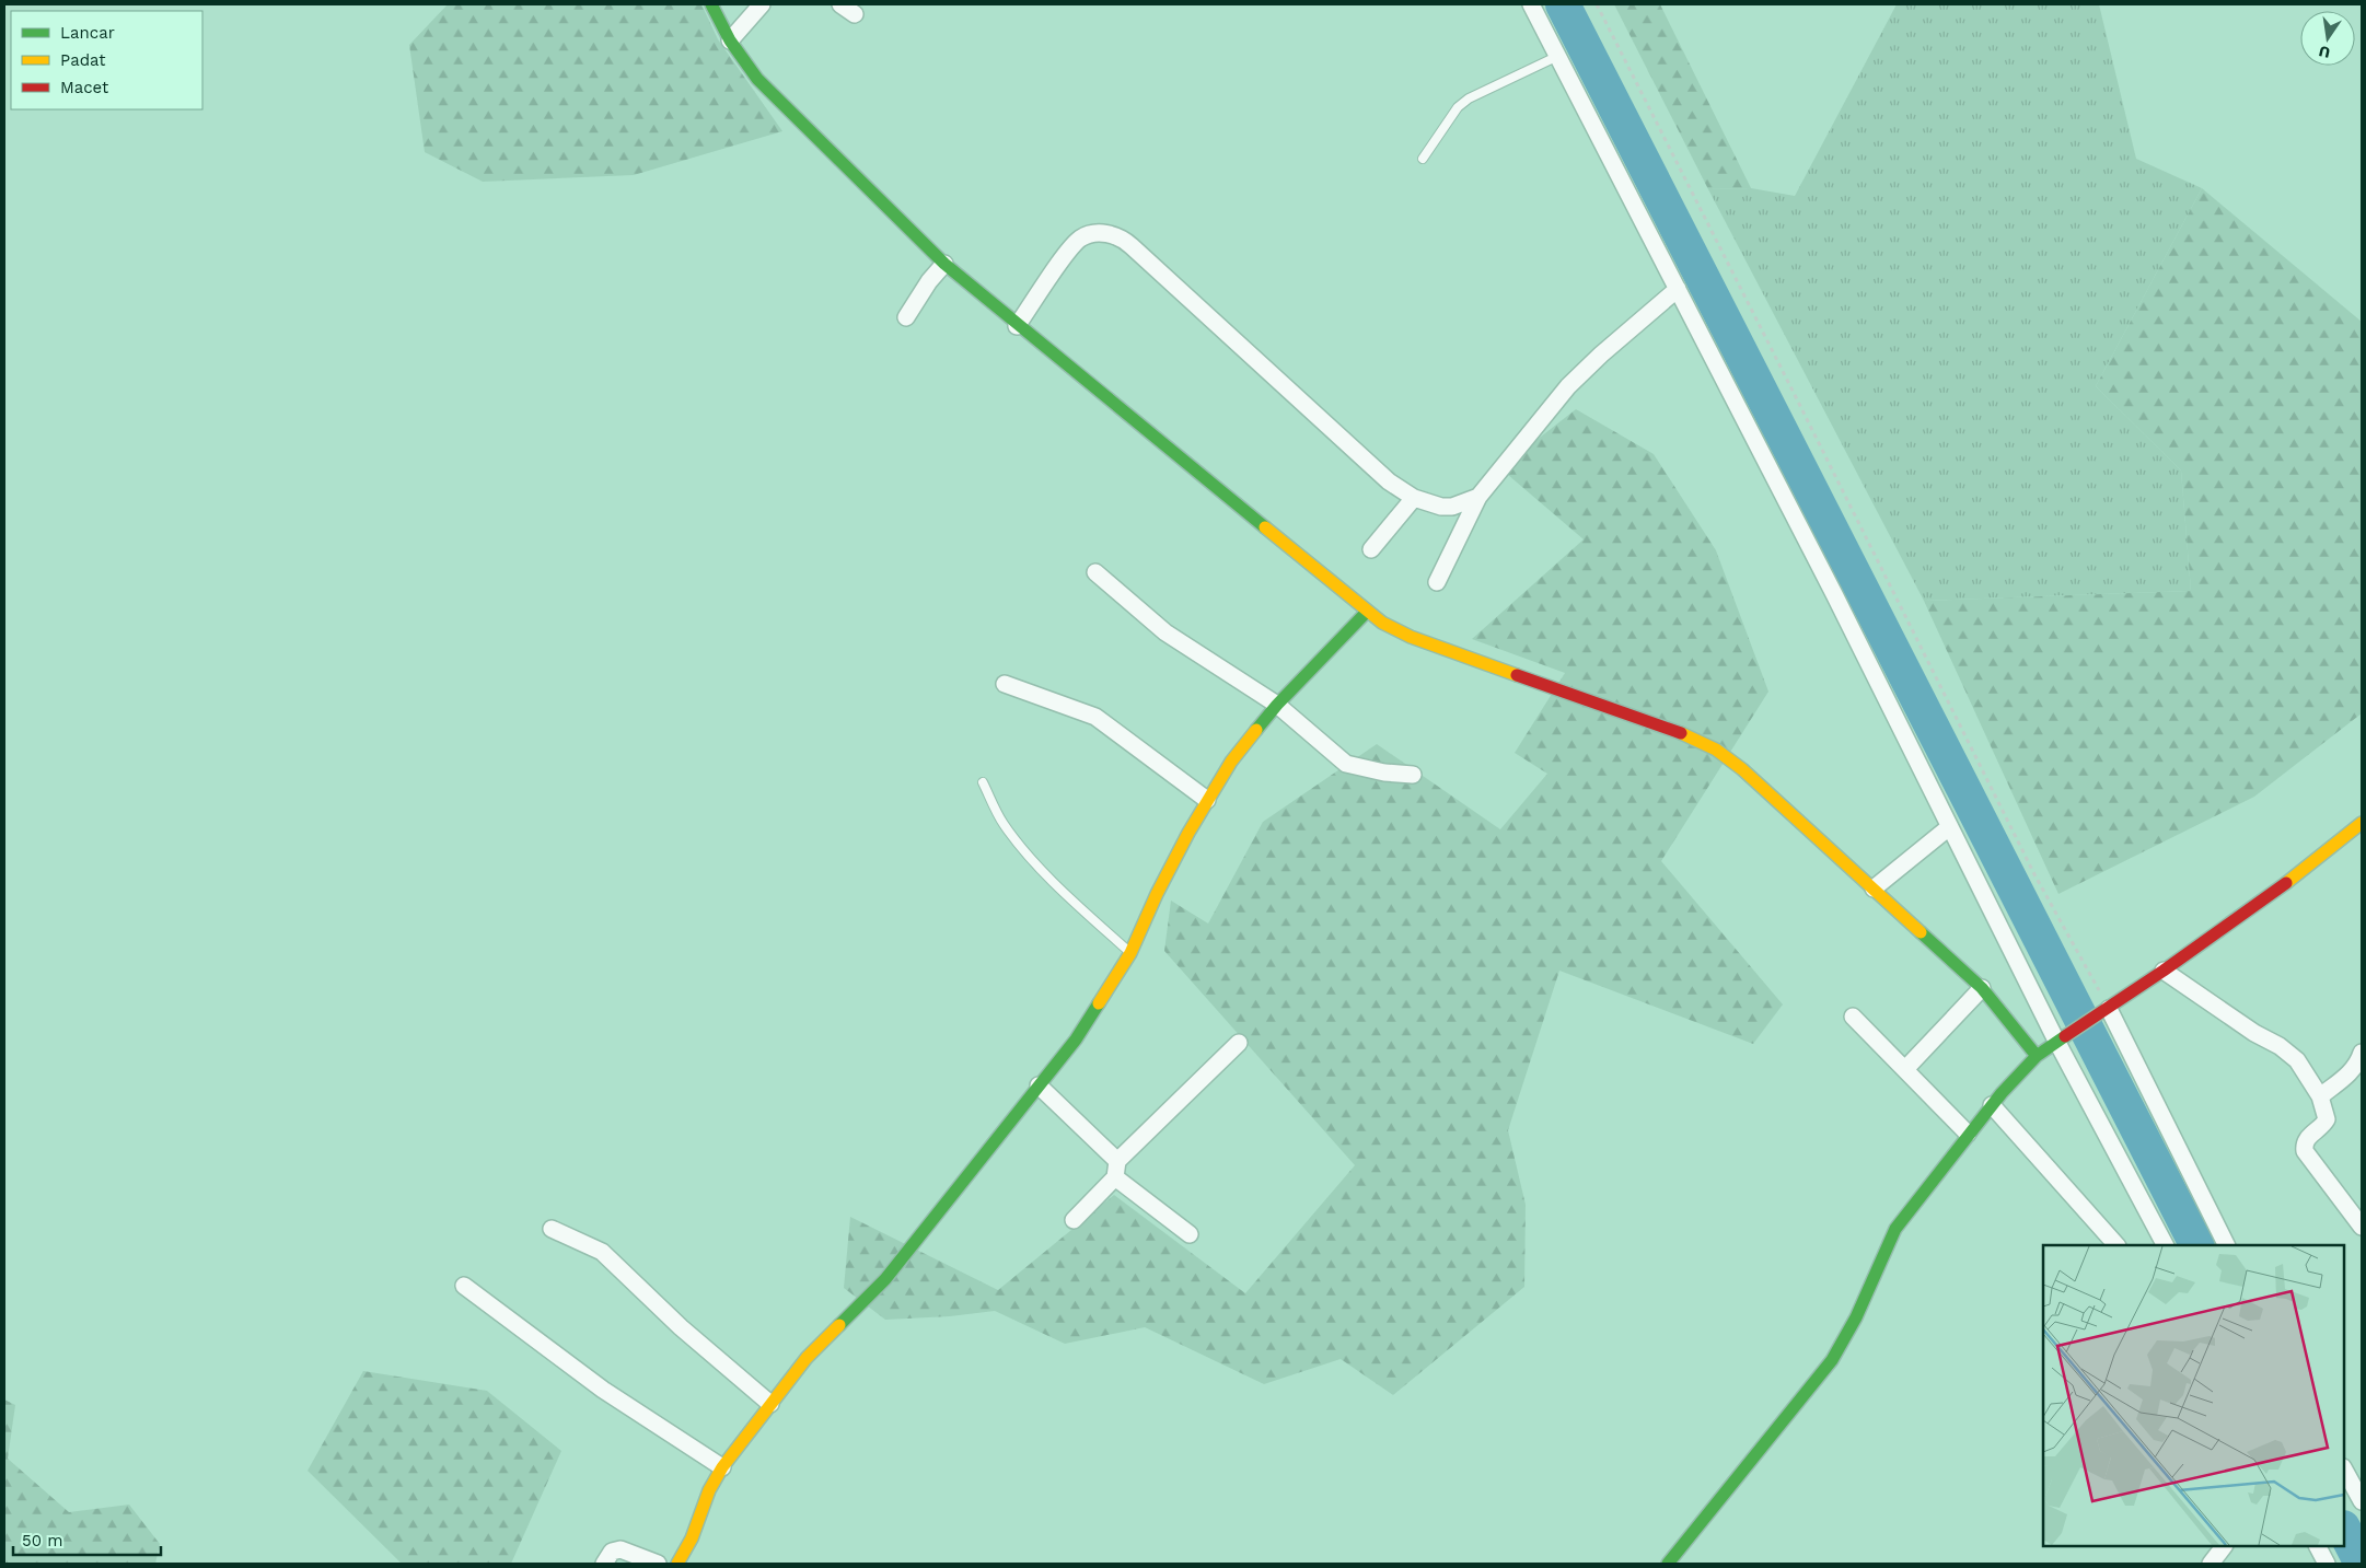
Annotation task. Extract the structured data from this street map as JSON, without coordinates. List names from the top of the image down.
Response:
{
  "legend": ["Lancar", "Padat", "Macet"],
  "scale_bar": "50 m",
  "north": "bottom"
}
